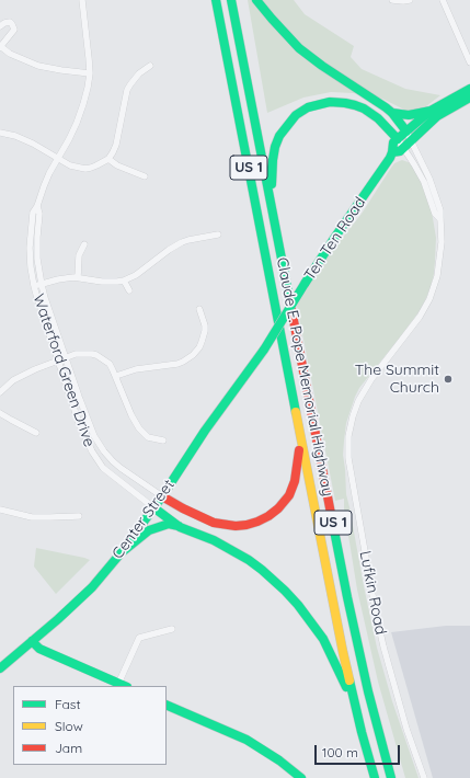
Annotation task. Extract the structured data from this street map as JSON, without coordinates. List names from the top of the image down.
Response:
{
  "streets": {
    "main road": [
      "US 1",
      "Ten Ten Road",
      "Claude E. Pope Memorial Highway",
      "Center Street"
    ],
    "street": ["Waterford Green Drive", "Lufkin Road"]
  },
  "crossings": [
    ["Ten Ten Road", "Center Street"],
    ["Ten Ten Road", "Lufkin Road"],
    ["Waterford Green Drive", "Center Street"]
  ],
  "places": ["The Summit Church"],
  "legend": ["Fast", "Slow", "Jam"],
  "scale_bar": "100 m"
}
